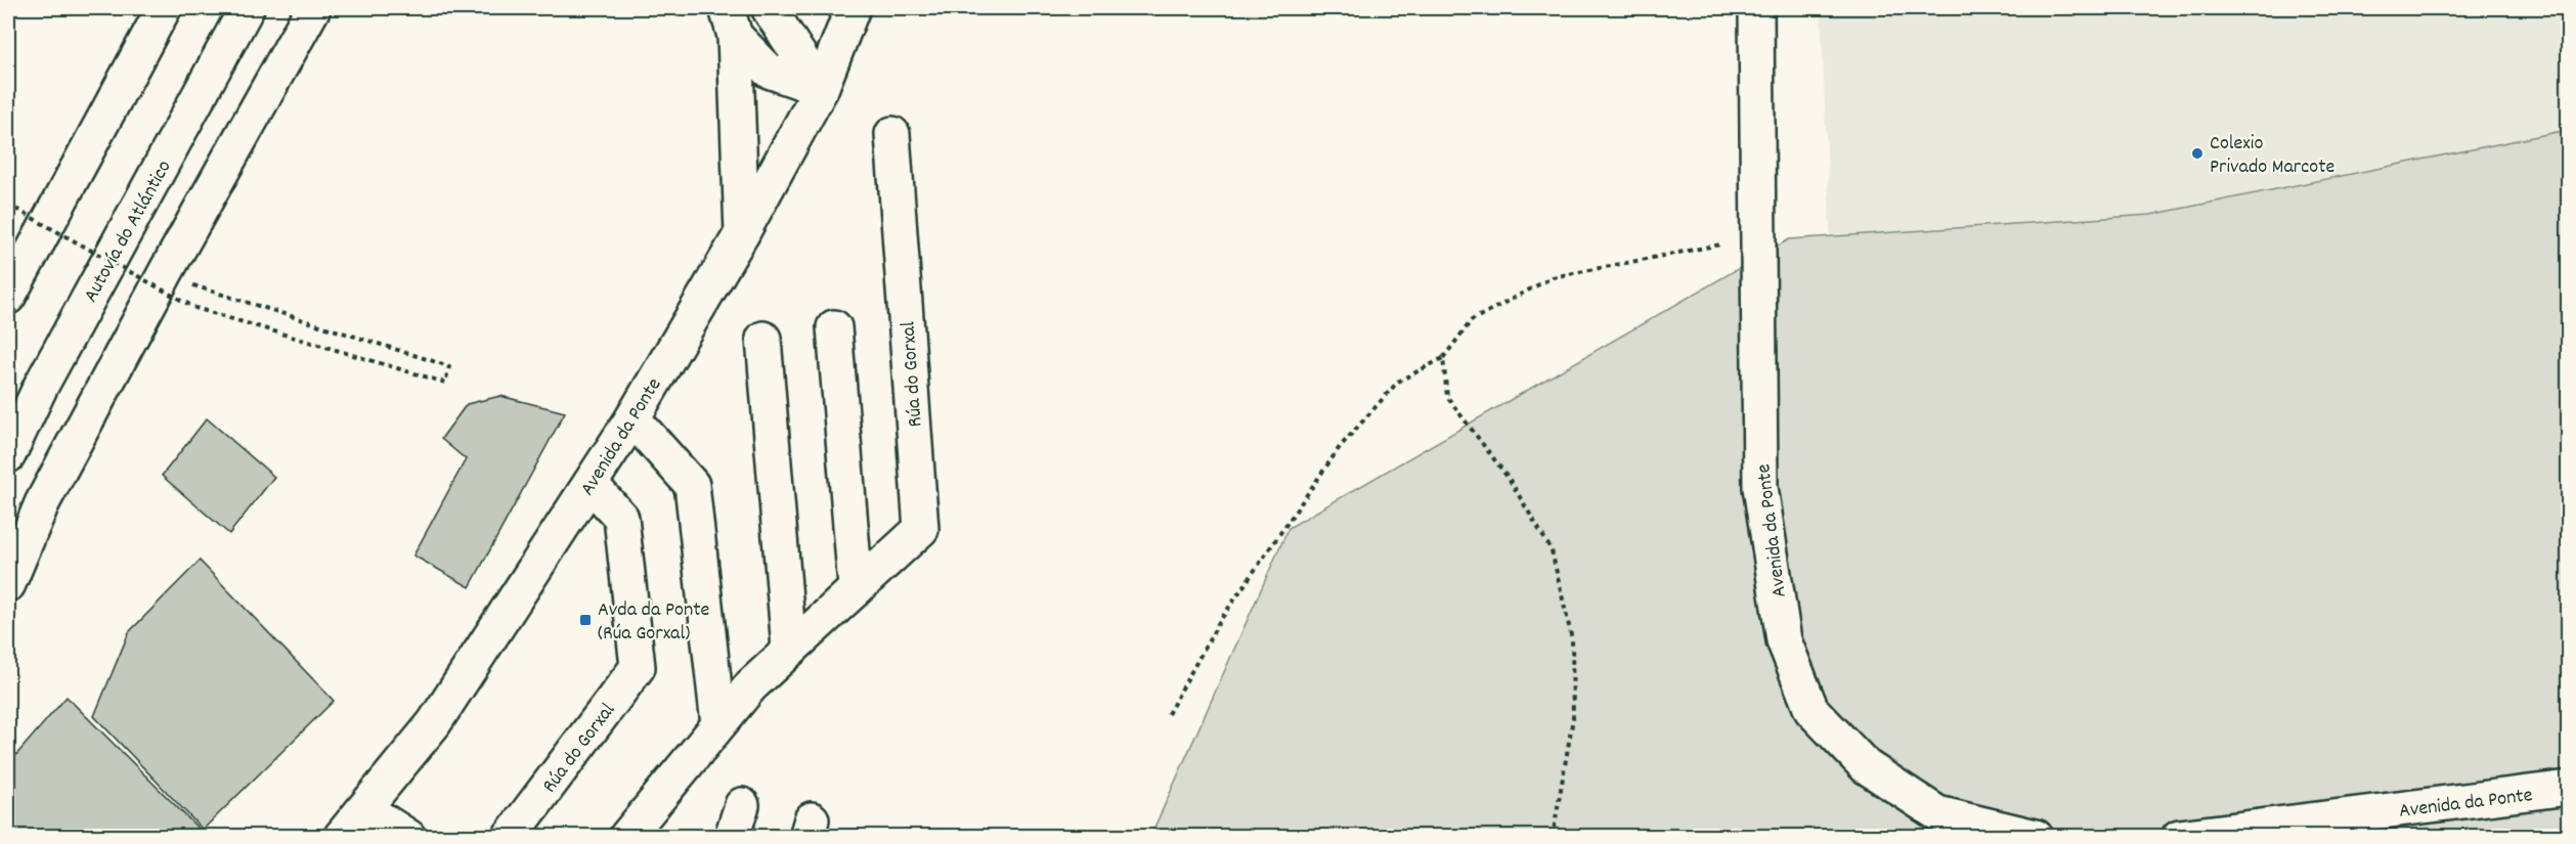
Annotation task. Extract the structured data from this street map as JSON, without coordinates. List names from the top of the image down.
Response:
{
  "streets": {
    "main road": ["Autovía do Atlántico", "Rúa do Gorxal", "Avenida da Ponte"]
  },
  "crossings": [
    ["Rúa do Gorxal", "Avenida da Ponte"]
  ],
  "places": {
    "other": ["Colexio Privado Marcote"],
    "transit": ["Avda da Ponte (Rúa Gorxal)"]
  }
}
